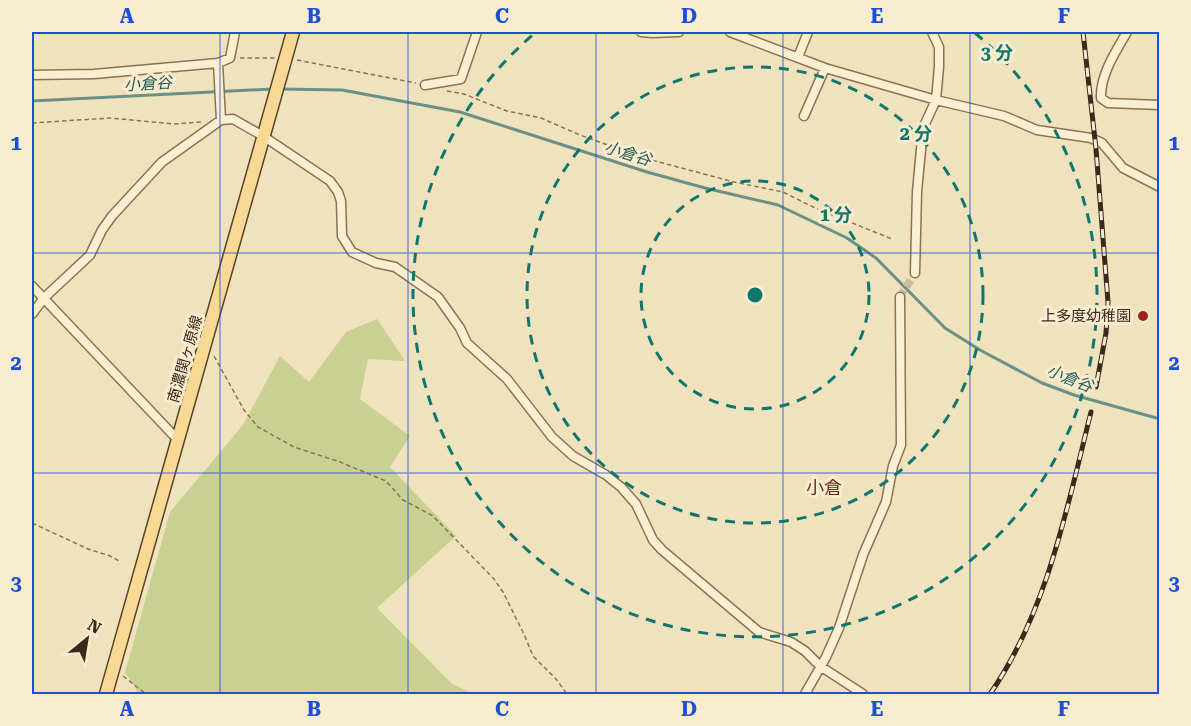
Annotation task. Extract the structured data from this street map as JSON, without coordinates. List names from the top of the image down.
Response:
{
  "streets": {
    "main road": ["南濃関ヶ原線"]
  },
  "districts": ["小倉"],
  "water": ["小倉谷"],
  "places": ["上多度幼稚園"],
  "north": "top right",
  "grid": {
    "columns": [
      "A",
      "B",
      "C",
      "D",
      "E",
      "F"
    ],
    "rows": ["1", "2", "3"]
  },
  "rings": ["3 分", "2 分", "1 分"]
}
